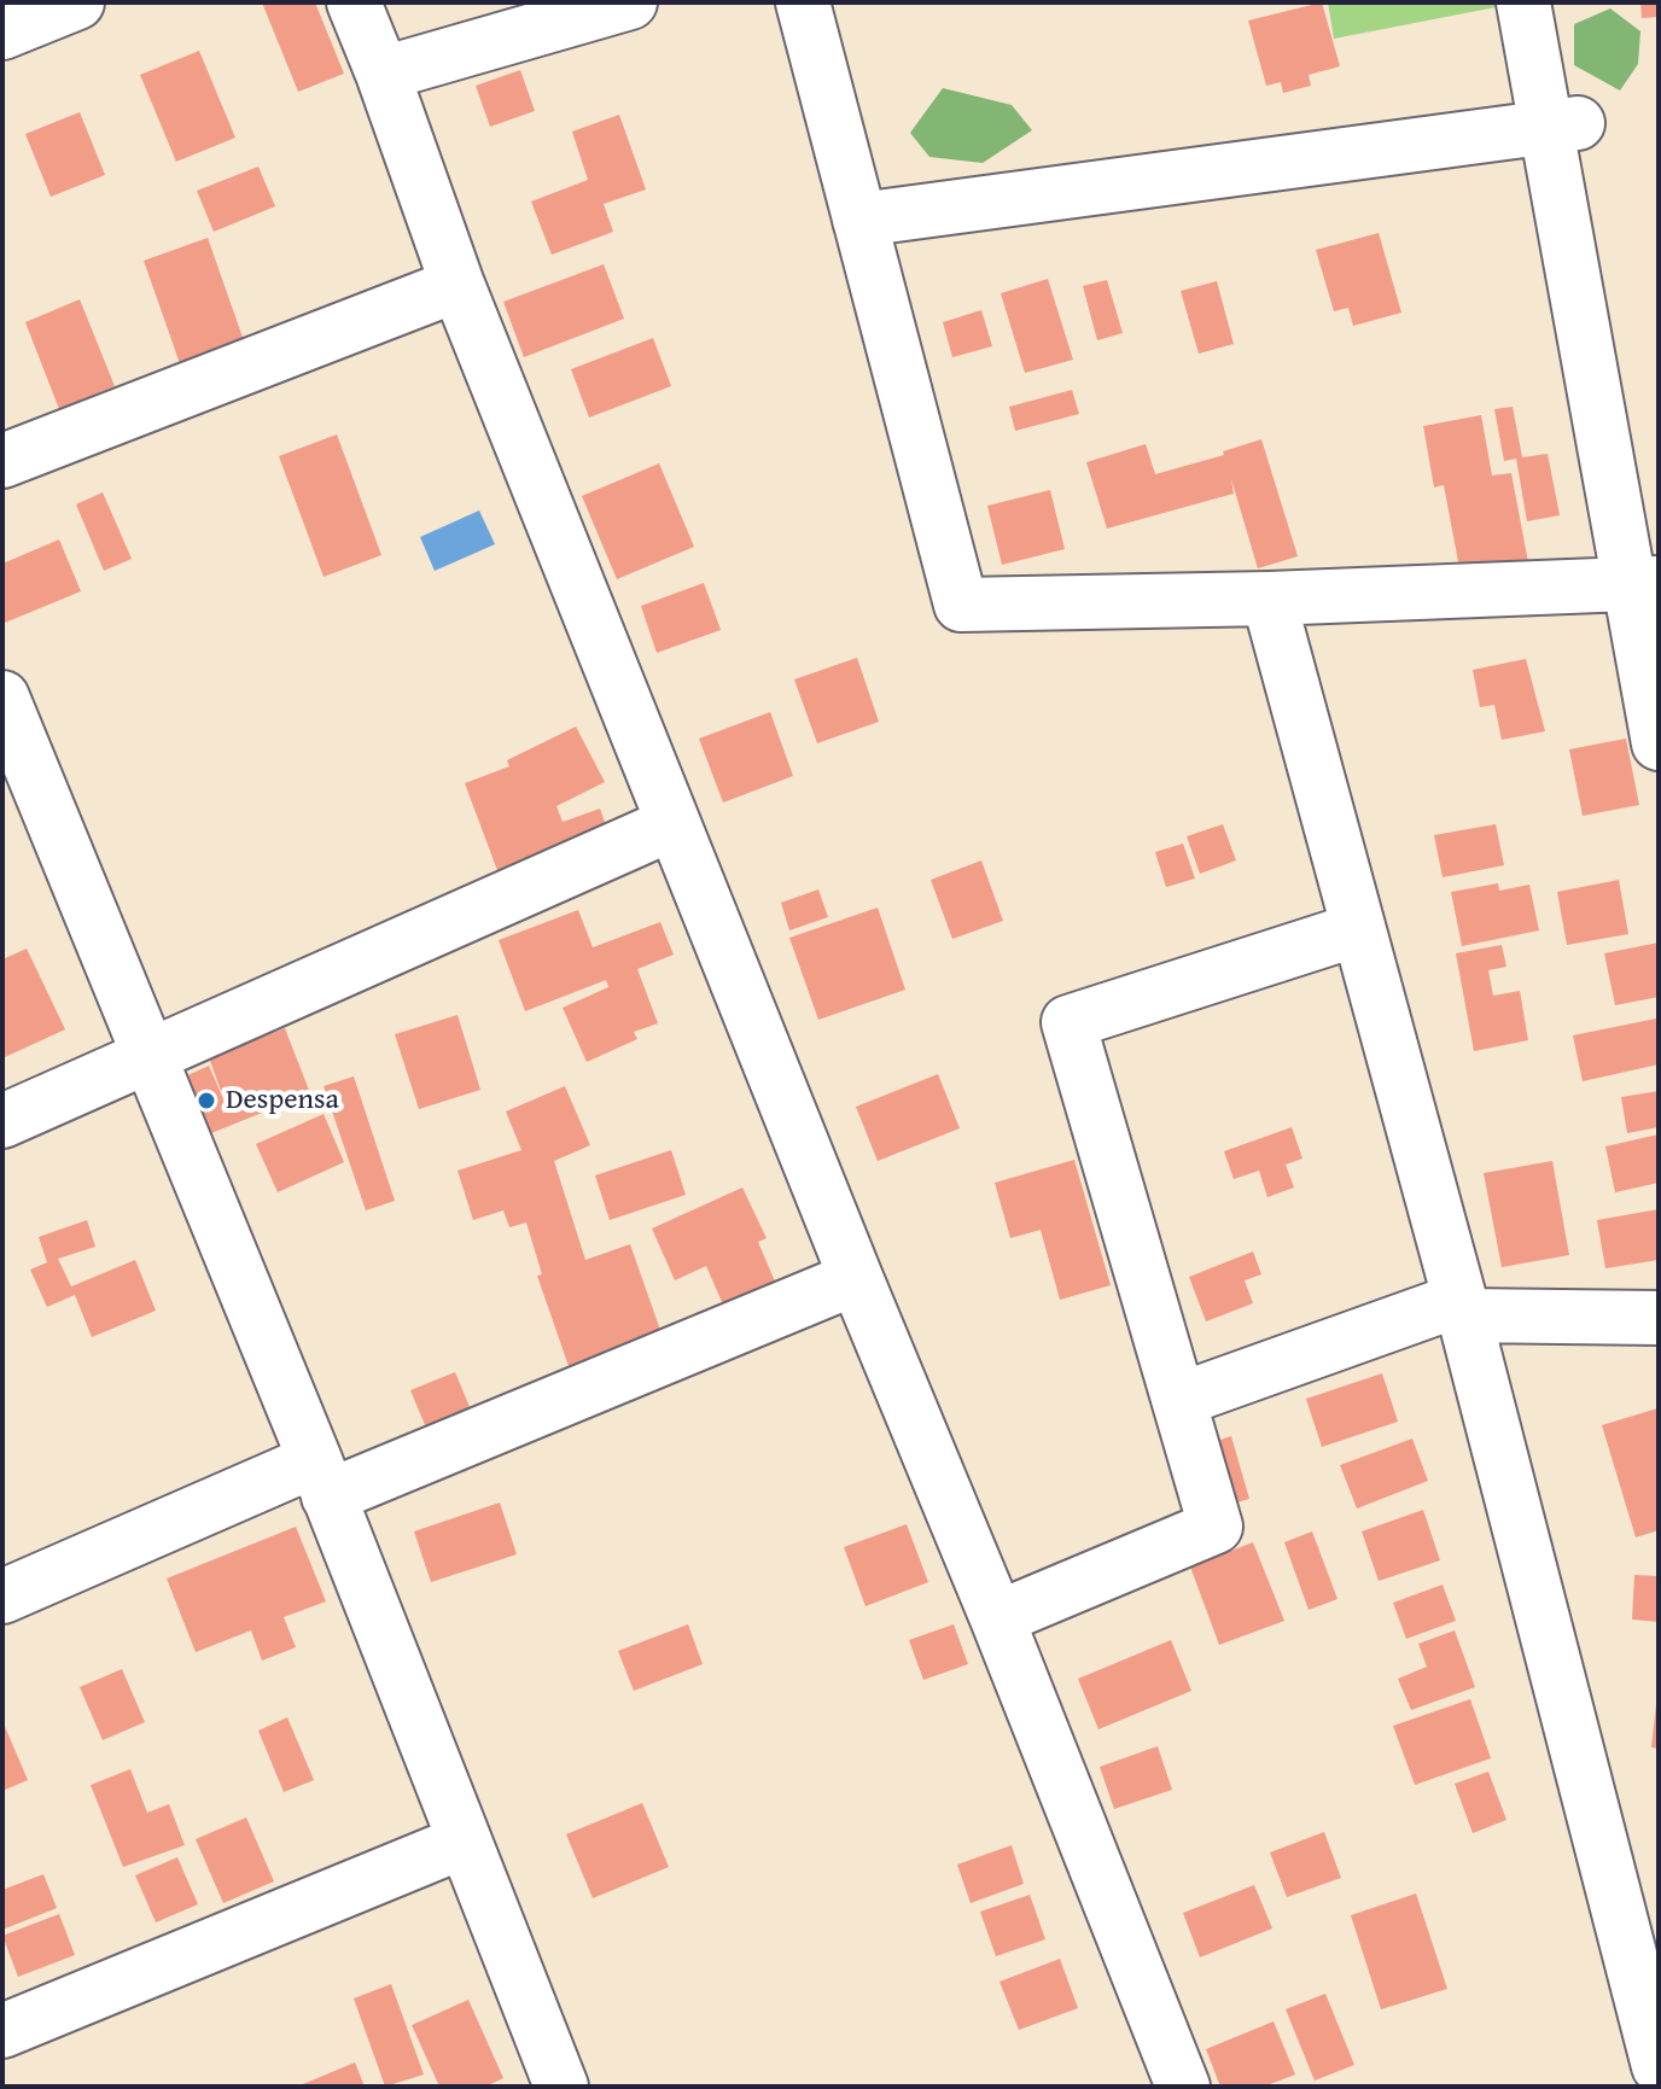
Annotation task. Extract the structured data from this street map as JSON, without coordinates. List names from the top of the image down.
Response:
{
  "places": ["Despensa"]
}
